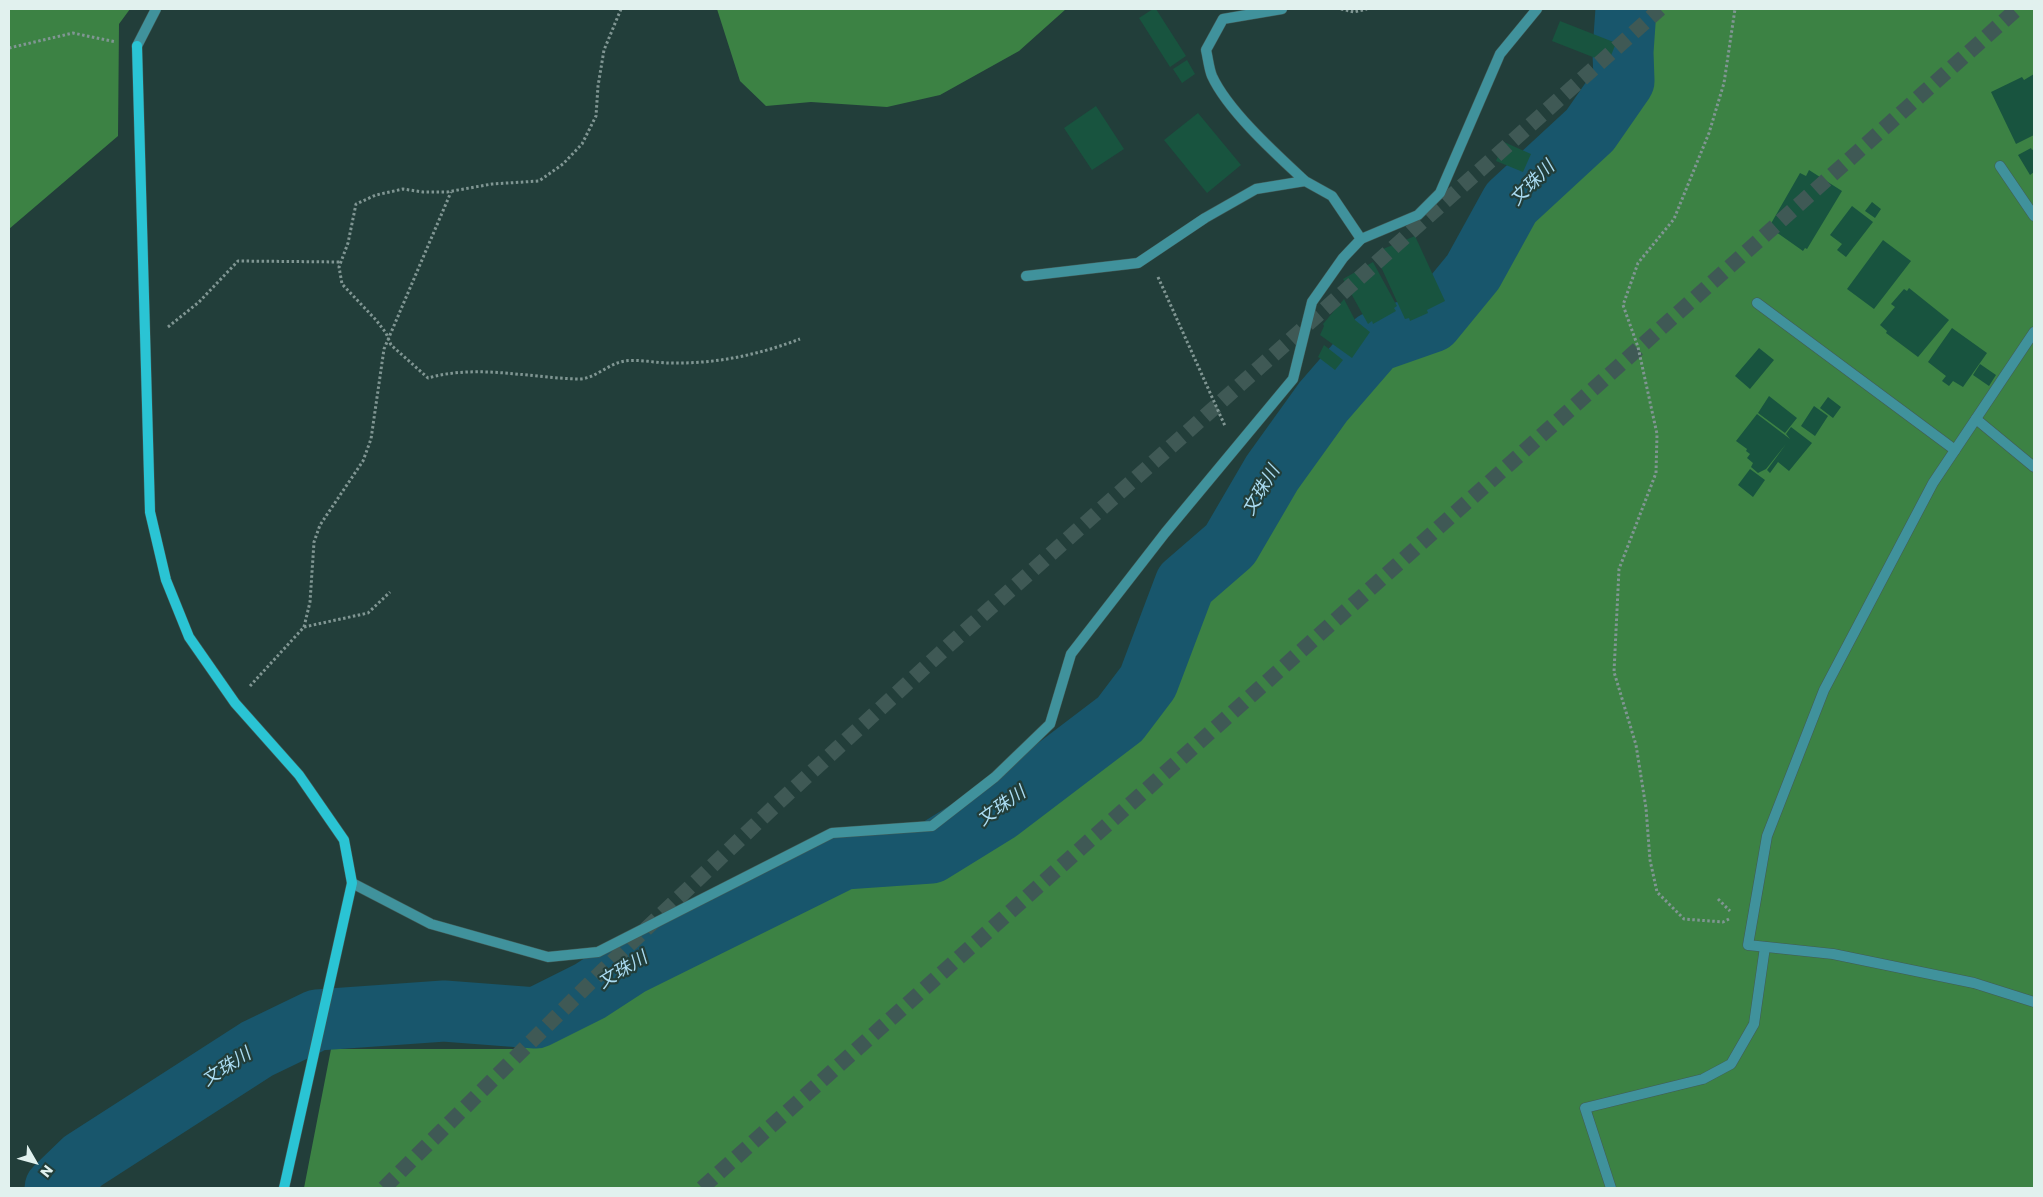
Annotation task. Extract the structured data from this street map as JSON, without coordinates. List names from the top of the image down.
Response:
{
  "water": ["文珠川"],
  "north": "bottom right"
}
